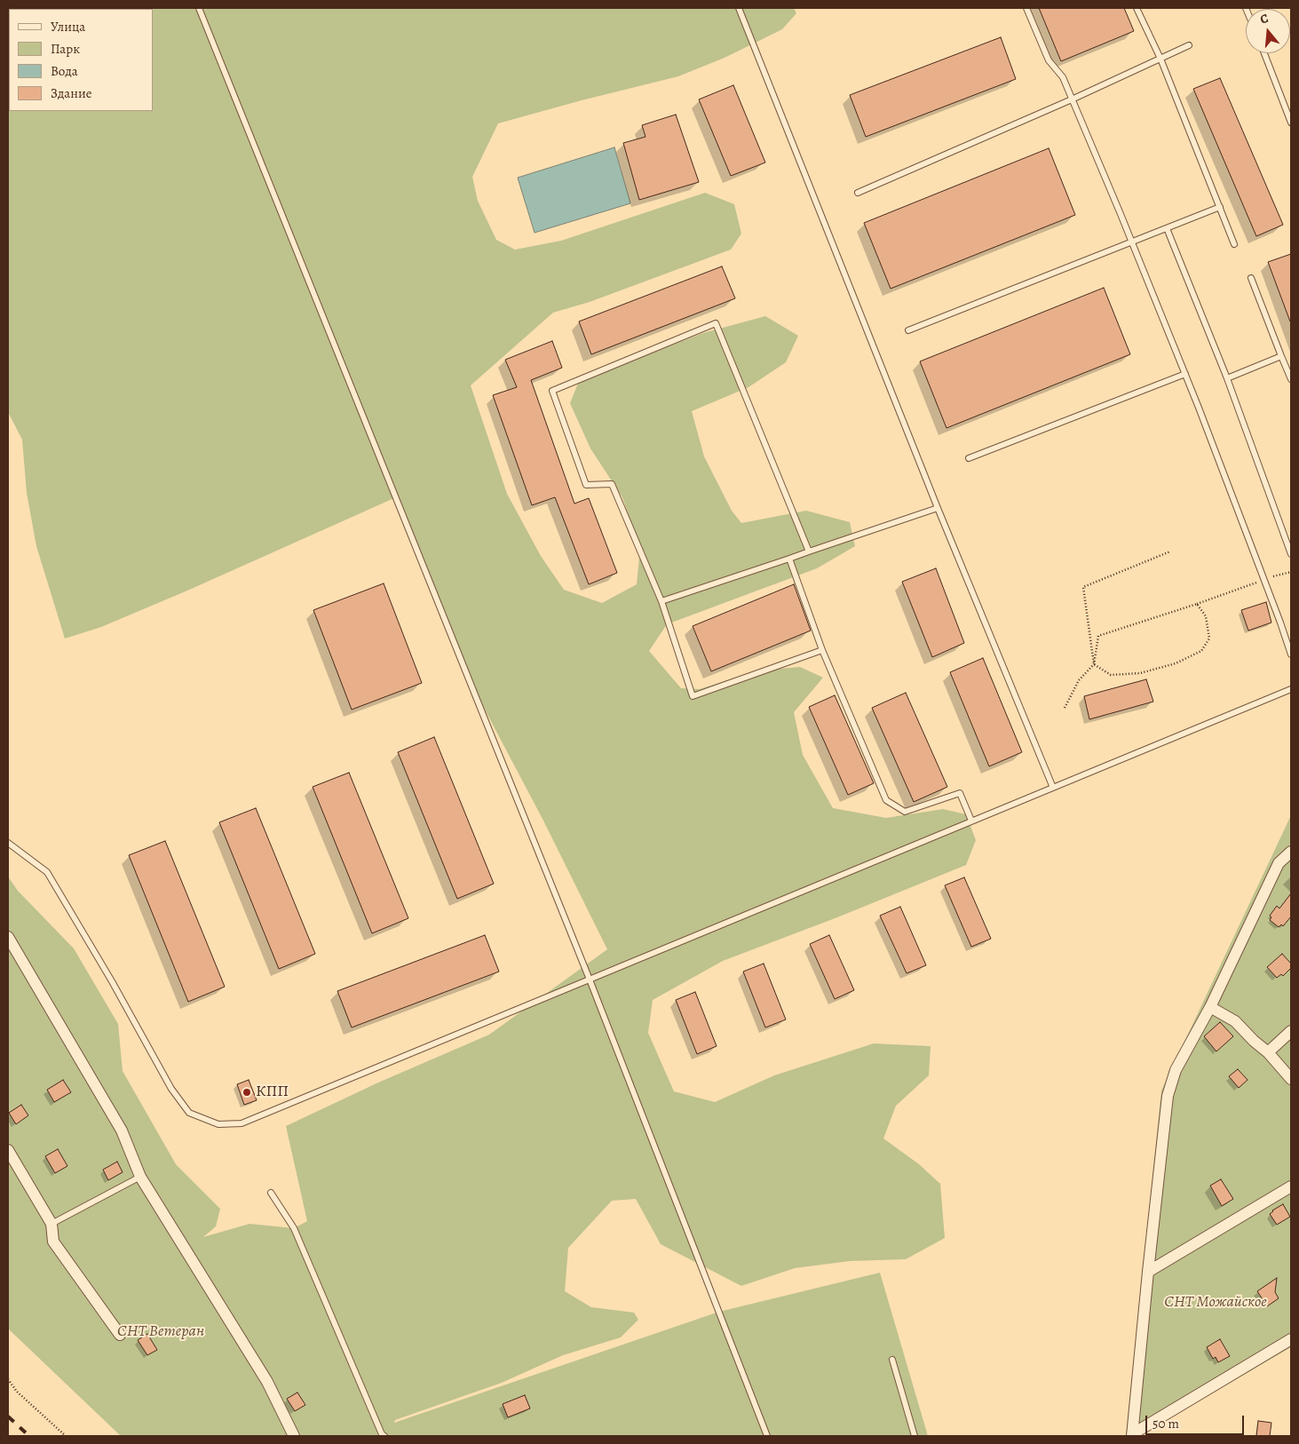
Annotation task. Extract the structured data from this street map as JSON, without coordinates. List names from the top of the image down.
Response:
{
  "parks": ["СНТ Можайское", "СНТ Ветеран"],
  "places": ["КПП"],
  "legend": [
    "Улица",
    "Парк",
    "Вода",
    "Здание"
  ],
  "scale_bar": "50 m",
  "north": "top"
}
